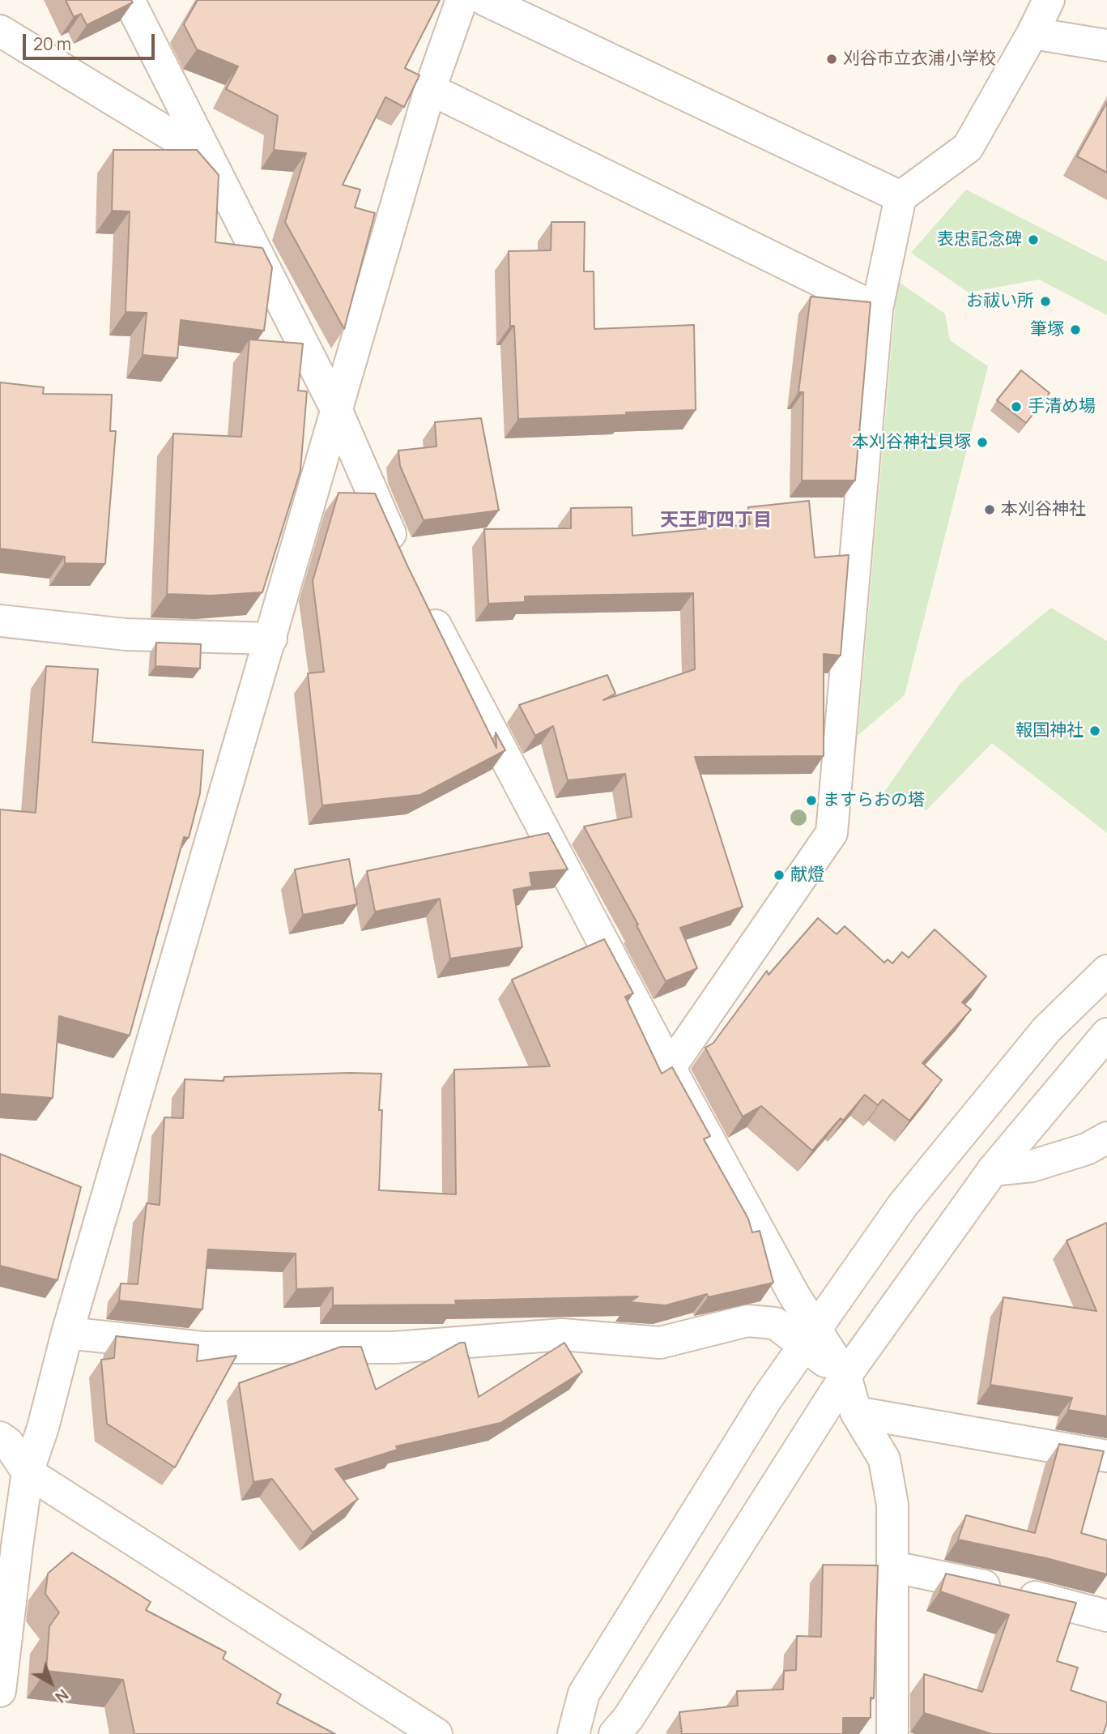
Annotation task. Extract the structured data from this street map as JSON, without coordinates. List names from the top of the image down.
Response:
{
  "districts": ["天王町四丁目"],
  "places": [
    "刈谷市立衣浦小学校",
    "表忠記念碑",
    "お祓い所",
    "筆塚",
    "手清め場",
    "本刈谷神社貝塚",
    "本刈谷神社",
    "報国神社",
    "ますらおの塔",
    "献燈"
  ],
  "scale_bar": "20 m",
  "north": "bottom right"
}
